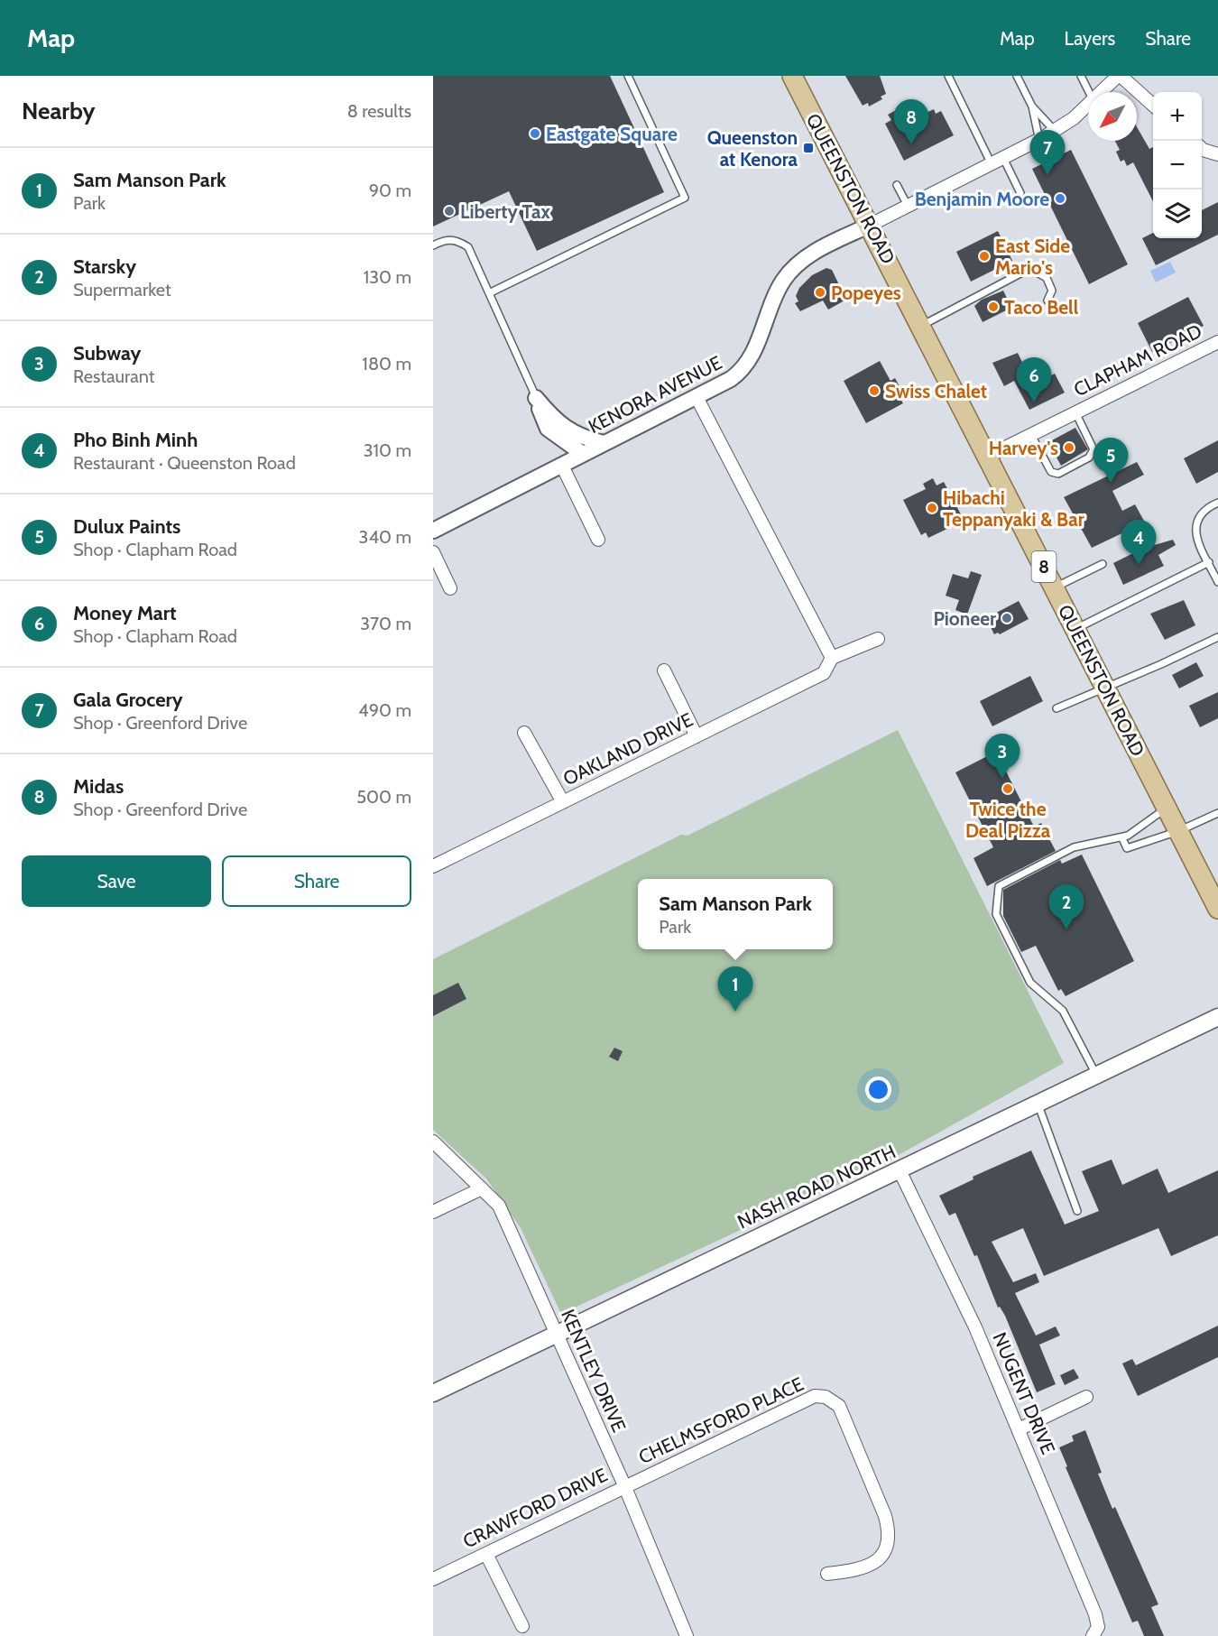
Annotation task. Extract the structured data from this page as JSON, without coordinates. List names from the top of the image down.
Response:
{
  "streets": {
    "main road": ["QUEENSTON ROAD", "8", "NASH ROAD NORTH"],
    "street": [
      "CLAPHAM ROAD",
      "KENORA AVENUE",
      "OAKLAND DRIVE",
      "KENTLEY DRIVE",
      "NUGENT DRIVE",
      "CHELMSFORD PLACE",
      "CRAWFORD DRIVE"
    ]
  },
  "crossings": [
    ["QUEENSTON ROAD", "CLAPHAM ROAD"],
    ["QUEENSTON ROAD", "KENORA AVENUE"],
    ["NASH ROAD NORTH", "KENTLEY DRIVE"],
    ["NASH ROAD NORTH", "NUGENT DRIVE"],
    ["KENTLEY DRIVE", "CHELMSFORD PLACE"],
    ["KENTLEY DRIVE", "CRAWFORD DRIVE"],
    ["CHELMSFORD PLACE", "CRAWFORD DRIVE"]
  ],
  "places": {
    "other": [
      "Eastgate Square",
      "Benjamin Moore",
      "Liberty Tax",
      "East Side Mario's",
      "Popeyes",
      "Taco Bell",
      "Swiss Chalet",
      "Harvey's",
      "Hibachi Teppanyaki & Bar",
      "Pioneer",
      "Twice the Deal Pizza"
    ],
    "transit": ["Queenston at Kenora"]
  },
  "north": "bottom left",
  "page": {
    "header": "Map",
    "nav": ["Map", "Layers", "Share"],
    "heading": ["Nearby", "8 results"],
    "map_buttons": ["+", "−"],
    "pins": [
      "8",
      "7",
      "6",
      "5",
      "4",
      "3",
      "2",
      "1"
    ],
    "list": [
      {
        "mark": "1",
        "name": "Sam Manson Park",
        "note": "Park",
        "value": "90 m"
      },
      {
        "mark": "2",
        "name": "Starsky",
        "note": "Supermarket",
        "value": "130 m"
      },
      {
        "mark": "3",
        "name": "Subway",
        "note": "Restaurant",
        "value": "180 m"
      },
      {
        "mark": "4",
        "name": "Pho Binh Minh",
        "note": "Restaurant · Queenston Road",
        "value": "310 m"
      },
      {
        "mark": "5",
        "name": "Dulux Paints",
        "note": "Shop · Clapham Road",
        "value": "340 m"
      },
      {
        "mark": "6",
        "name": "Money Mart",
        "note": "Shop · Clapham Road",
        "value": "370 m"
      },
      {
        "mark": "7",
        "name": "Gala Grocery",
        "note": "Shop · Greenford Drive",
        "value": "490 m"
      },
      {
        "mark": "8",
        "name": "Midas",
        "note": "Shop · Greenford Drive",
        "value": "500 m"
      }
    ],
    "buttons": ["Save", "Share"],
    "popup": ["Sam Manson Park", "Park"]
  }
}
